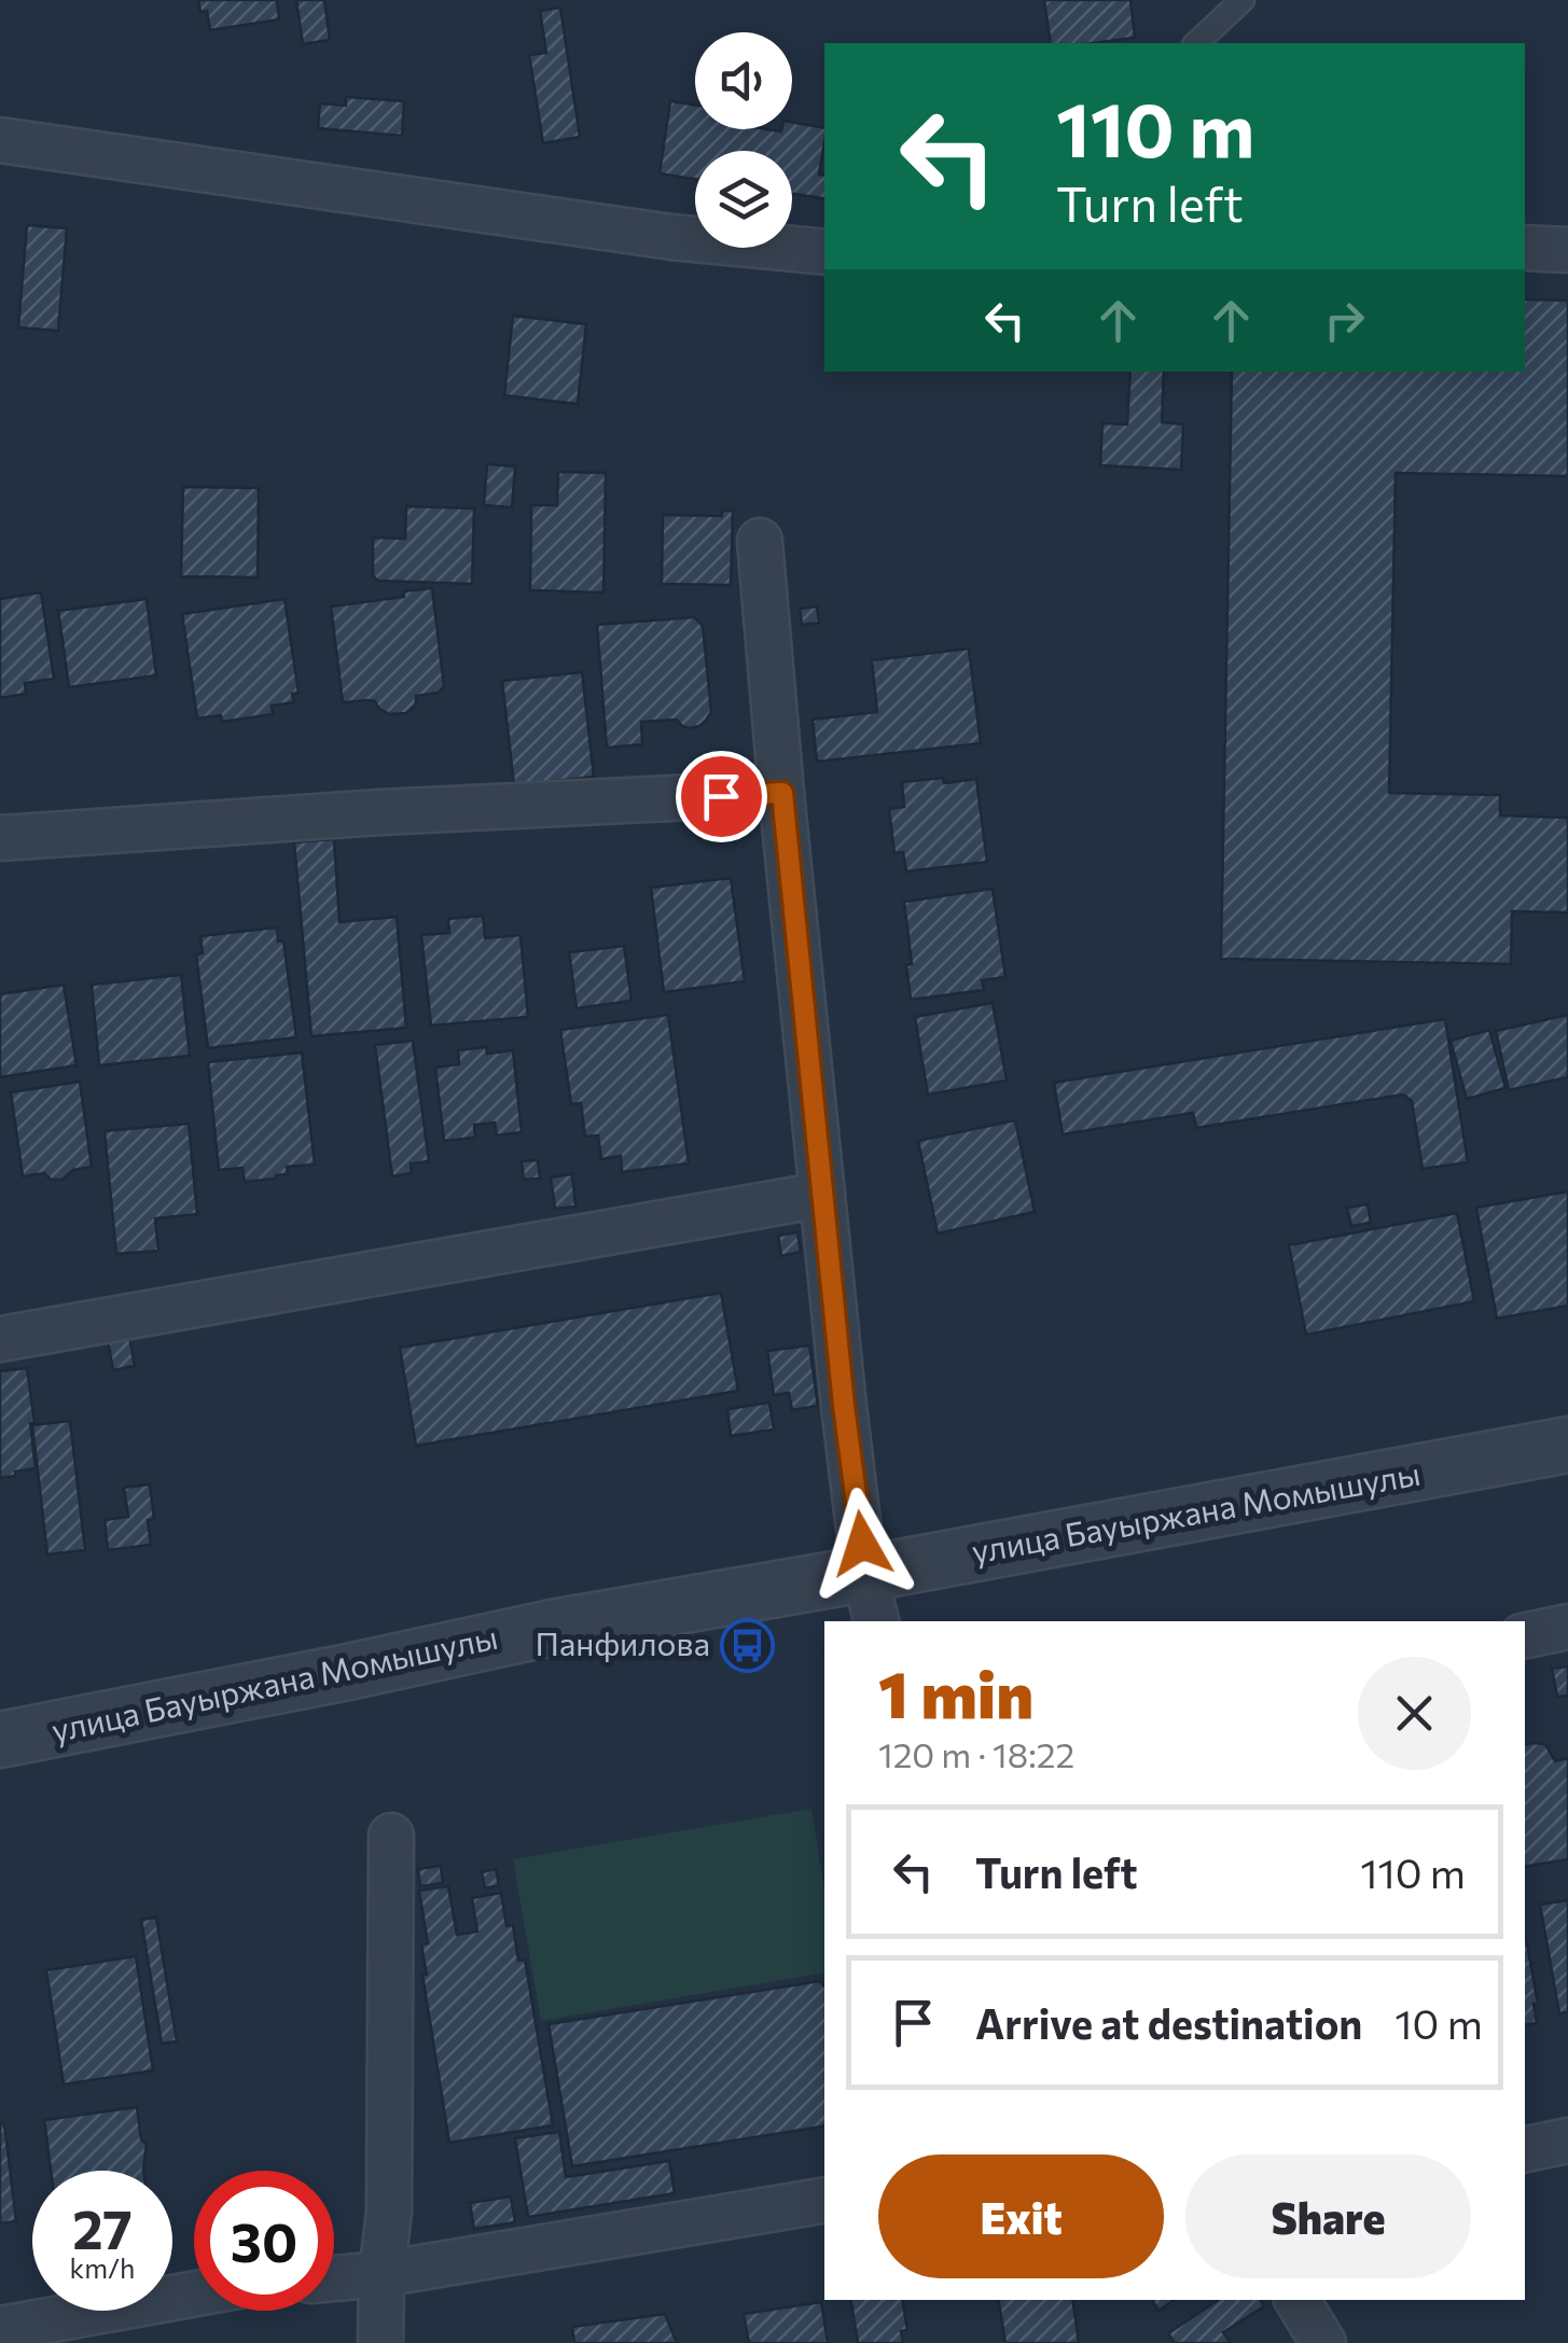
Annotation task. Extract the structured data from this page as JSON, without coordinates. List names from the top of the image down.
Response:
{
  "streets": {
    "street": ["улица Бауыржана Момышулы"]
  },
  "places": {
    "bus stop": ["Панфилова"]
  },
  "page": {
    "turn": ["110 m", "Turn left"],
    "heading": ["1 min", "120 m · 18:22"],
    "list": [
      {
        "name": "Turn left",
        "value": "110 m"
      },
      {
        "name": "Arrive at destination",
        "value": "10 m"
      }
    ],
    "buttons": ["Exit", "Share"],
    "speed": "27 km/h",
    "limit": "30"
  }
}
